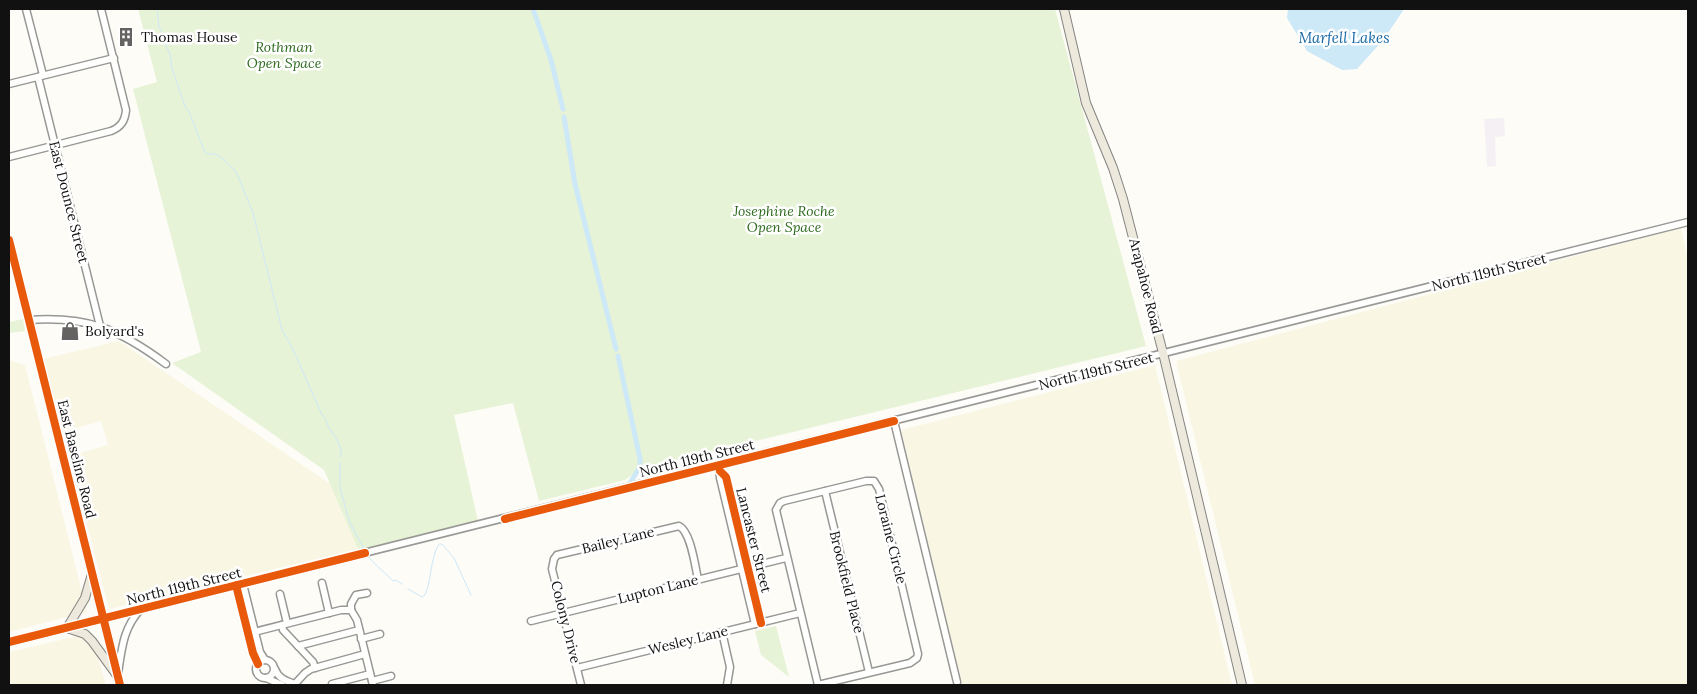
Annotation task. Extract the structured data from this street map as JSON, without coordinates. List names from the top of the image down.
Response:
{
  "streets": {
    "main road": ["North 119th Street", "Arapahoe Road", "East Baseline Road"],
    "street": [
      "East Dounce Street",
      "Loraine Circle",
      "Bailey Lane",
      "Lancaster Street",
      "Brookfield Place",
      "Lupton Lane",
      "Colony Drive",
      "Wesley Lane"
    ]
  },
  "crossings": [
    ["North 119th Street", "Arapahoe Road"],
    ["North 119th Street", "East Baseline Road"],
    ["North 119th Street", "Lancaster Street"],
    ["Loraine Circle", "Brookfield Place"],
    ["Loraine Circle", "Lupton Lane"],
    ["Loraine Circle", "Wesley Lane"],
    ["Bailey Lane", "Lupton Lane"],
    ["Bailey Lane", "Colony Drive"],
    ["Lancaster Street", "Lupton Lane"],
    ["Lancaster Street", "Wesley Lane"],
    ["Lupton Lane", "Colony Drive"],
    ["Colony Drive", "Wesley Lane"]
  ],
  "water": ["Marfell Lakes"],
  "parks": ["Rothman Open Space", "Josephine Roche Open Space"],
  "places": {
    "building": ["Thomas House"],
    "shop": ["Bolyard's"]
  }
}
